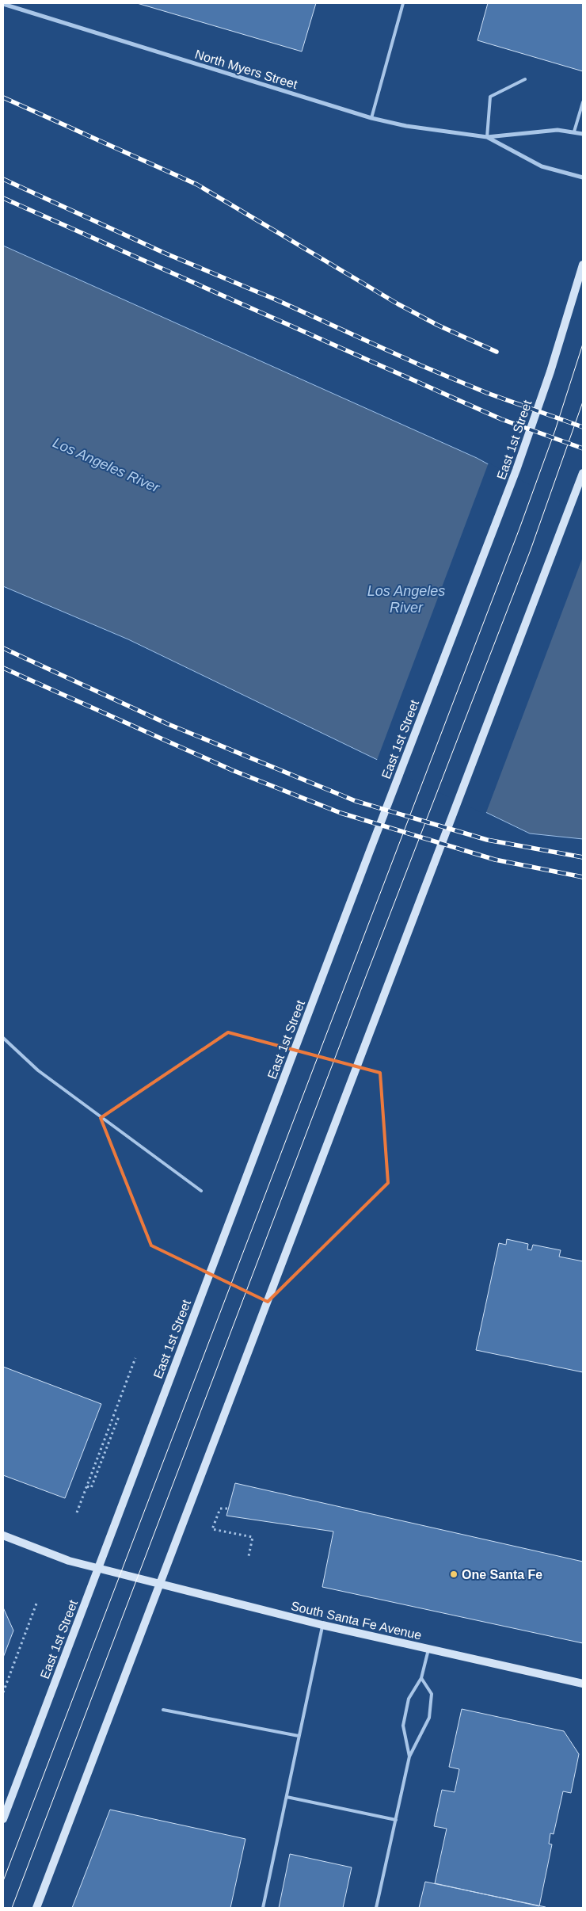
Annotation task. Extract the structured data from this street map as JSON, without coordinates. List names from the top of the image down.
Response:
{
  "streets": {
    "main road": ["East 1st Street", "South Santa Fe Avenue"],
    "street": ["North Myers Street"]
  },
  "water": ["Los Angeles River"],
  "places": ["One Santa Fe"]
}
